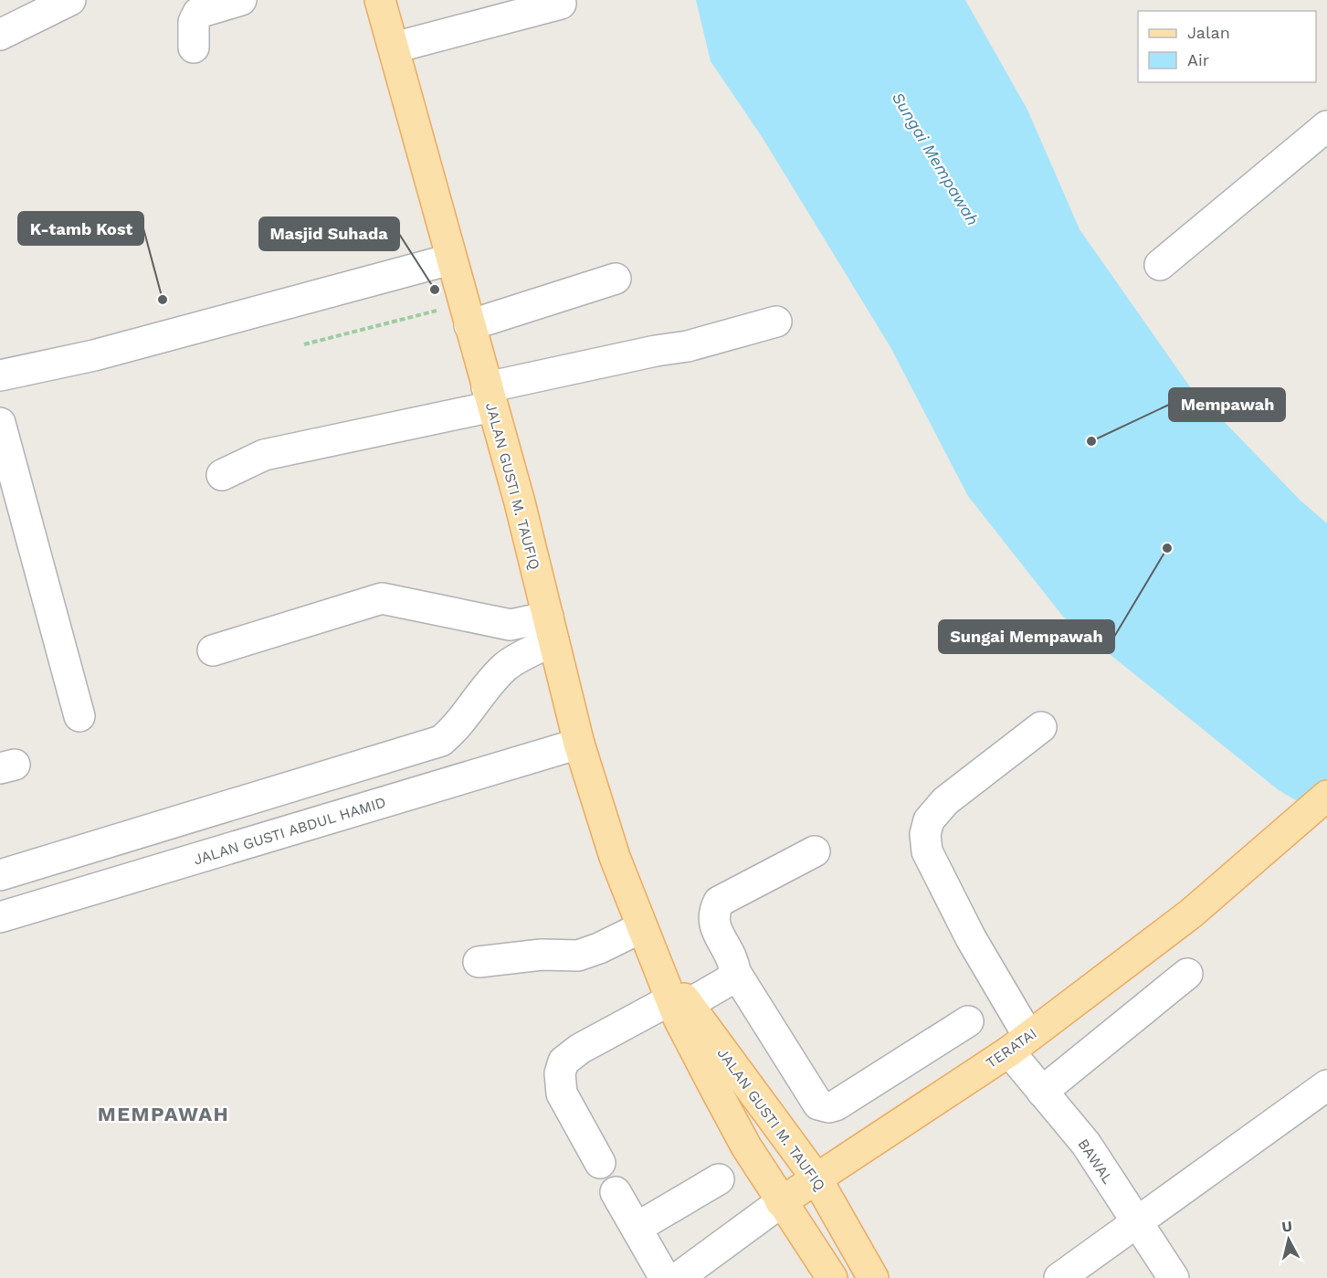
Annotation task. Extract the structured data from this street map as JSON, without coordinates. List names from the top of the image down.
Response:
{
  "streets": {
    "main road": ["JALAN GUSTI M. TAUFIQ", "TERATAI"],
    "street": ["JALAN GUSTI ABDUL HAMID", "BAWAL"]
  },
  "crossings": [
    ["JALAN GUSTI M. TAUFIQ", "JALAN GUSTI ABDUL HAMID"],
    ["JALAN GUSTI M. TAUFIQ", "TERATAI"],
    ["TERATAI", "BAWAL"]
  ],
  "districts": ["MEMPAWAH"],
  "water": ["Sungai Mempawah"],
  "places": [
    "Masjid Suhada",
    "K-tamb Kost",
    "Mempawah",
    "Sungai Mempawah"
  ],
  "legend": ["Jalan", "Air"],
  "north": "top"
}
